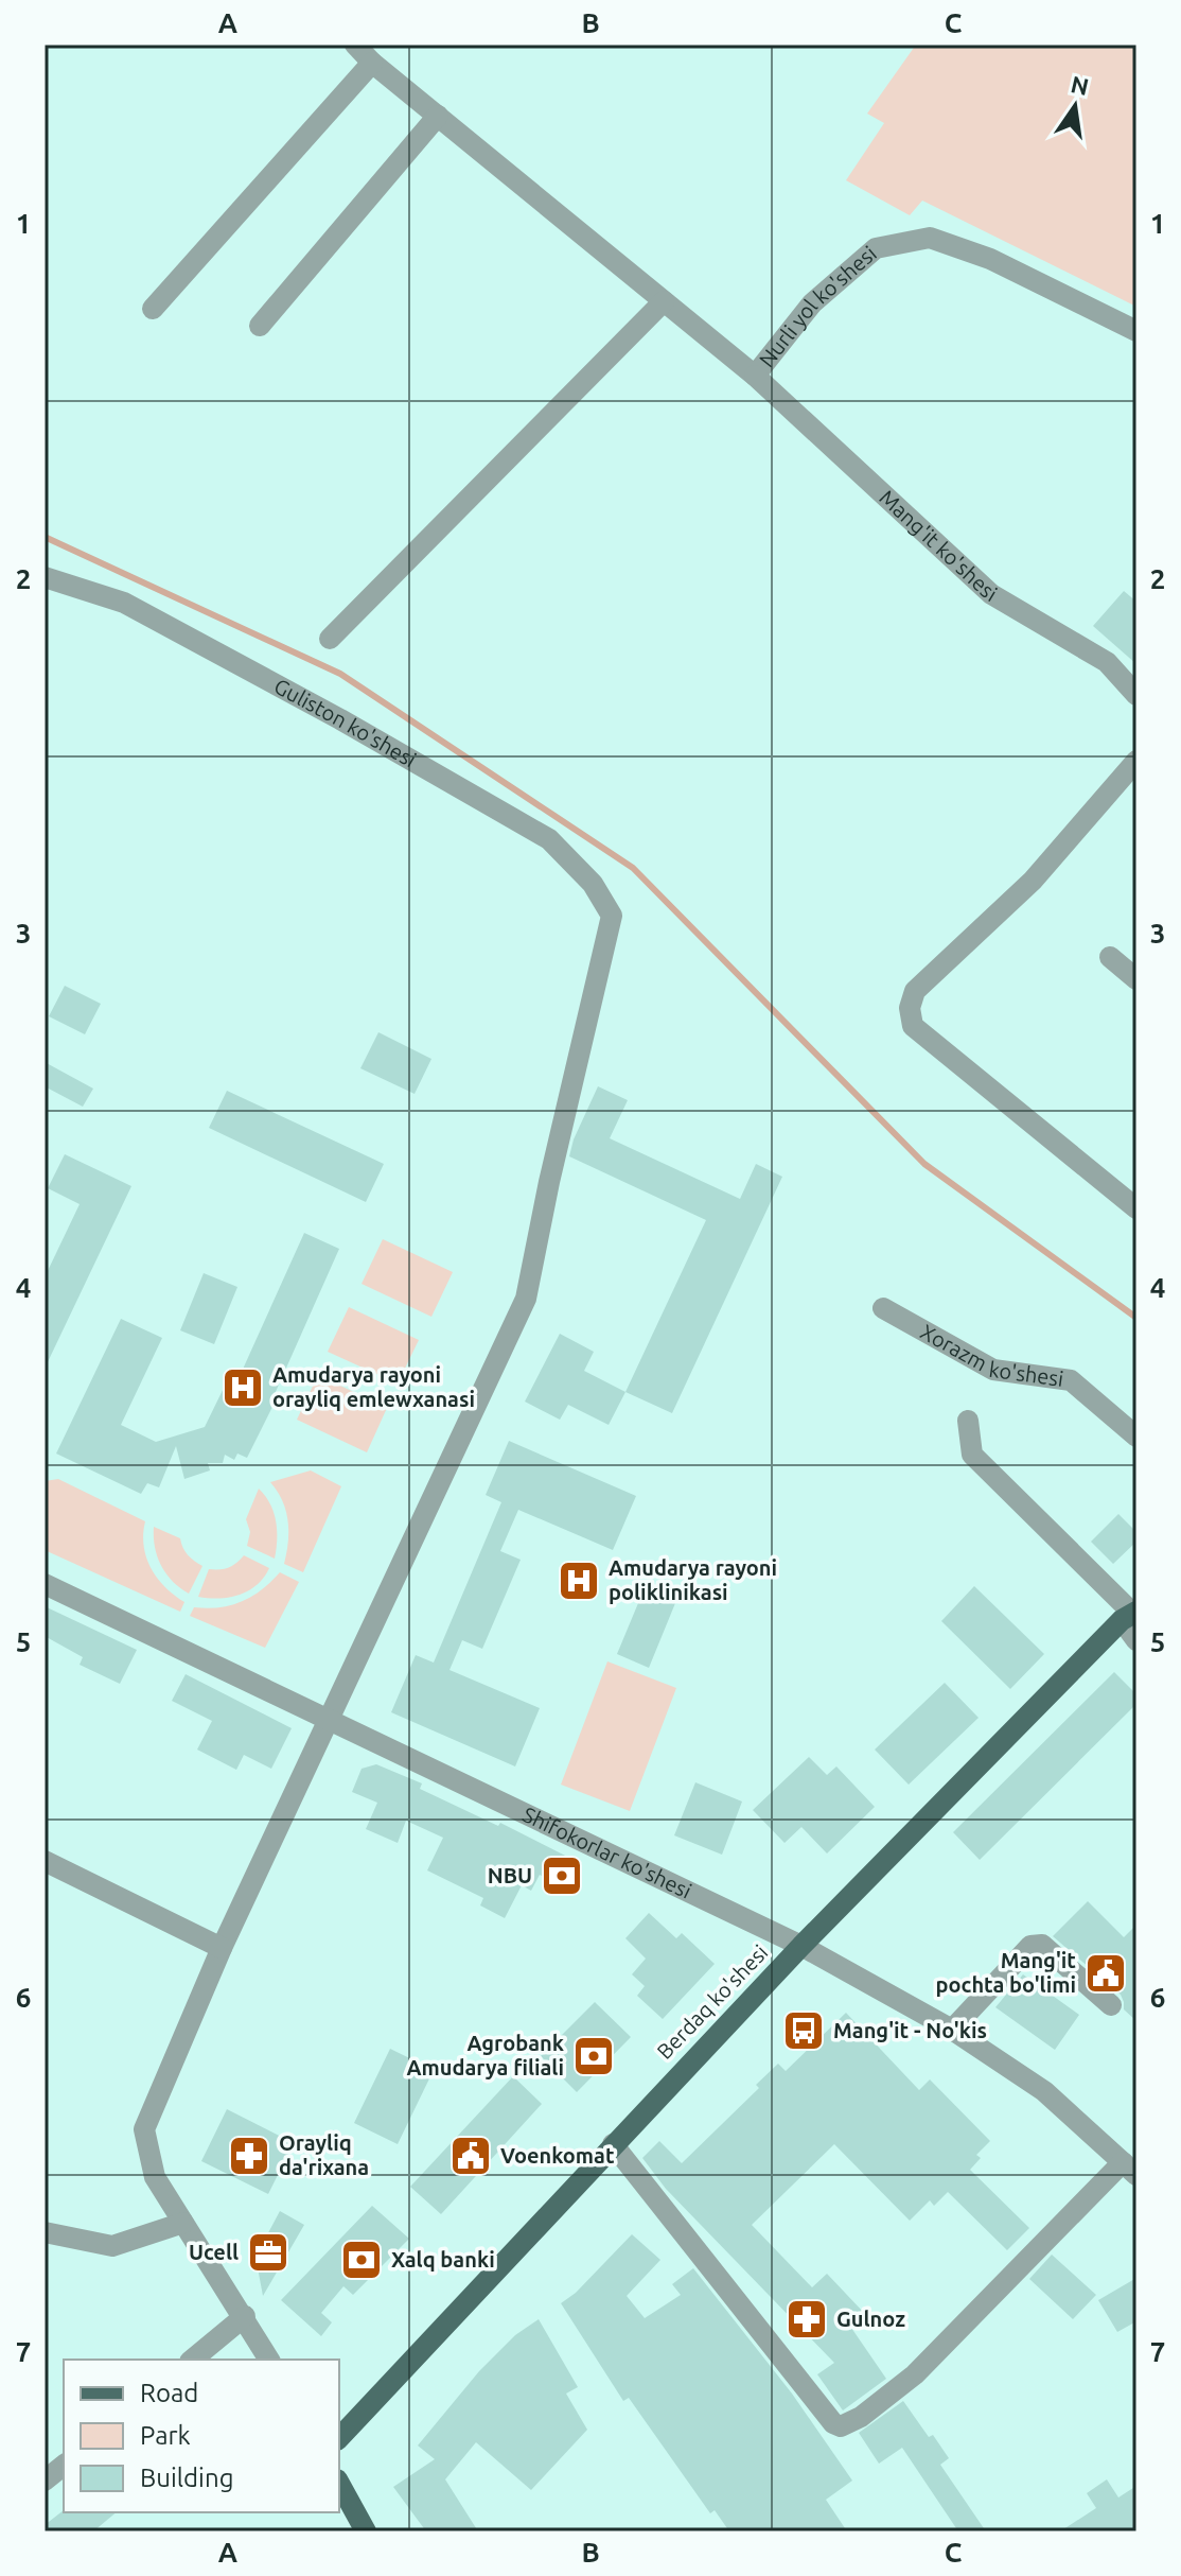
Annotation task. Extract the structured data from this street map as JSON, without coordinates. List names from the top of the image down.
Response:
{
  "streets": {
    "main road": ["Berdaq ko'shesi"],
    "street": [
      "Nurli yol ko'shesi",
      "Mang'it ko'shesi",
      "Guliston ko'shesi",
      "Xorazm ko'shesi",
      "Shifokorlar ko'shesi"
    ]
  },
  "crossings": [
    ["Nurli yol ko'shesi", "Mang'it ko'shesi"],
    ["Guliston ko'shesi", "Shifokorlar ko'shesi"],
    ["Shifokorlar ko'shesi", "Berdaq ko'shesi"]
  ],
  "places": {
    "hospital": ["Amudarya rayoni orayliq emlewxanasi", "Amudarya rayoni poliklinikasi"],
    "bank": ["NBU", "Agrobank Amudarya filiali", "Xalq banki"],
    "public building": ["Mang'it pochta bo'limi", "Voenkomat"],
    "bus stop": ["Mang'it - No'kis"],
    "pharmacy": ["Orayliq da'rixana", "Gulnoz"],
    "office": ["Ucell"]
  },
  "legend": ["Road", "Park", "Building"],
  "north": "top",
  "grid": {
    "columns": ["A", "B", "C"],
    "rows": [
      "1",
      "2",
      "3",
      "4",
      "5",
      "6",
      "7"
    ]
  }
}
